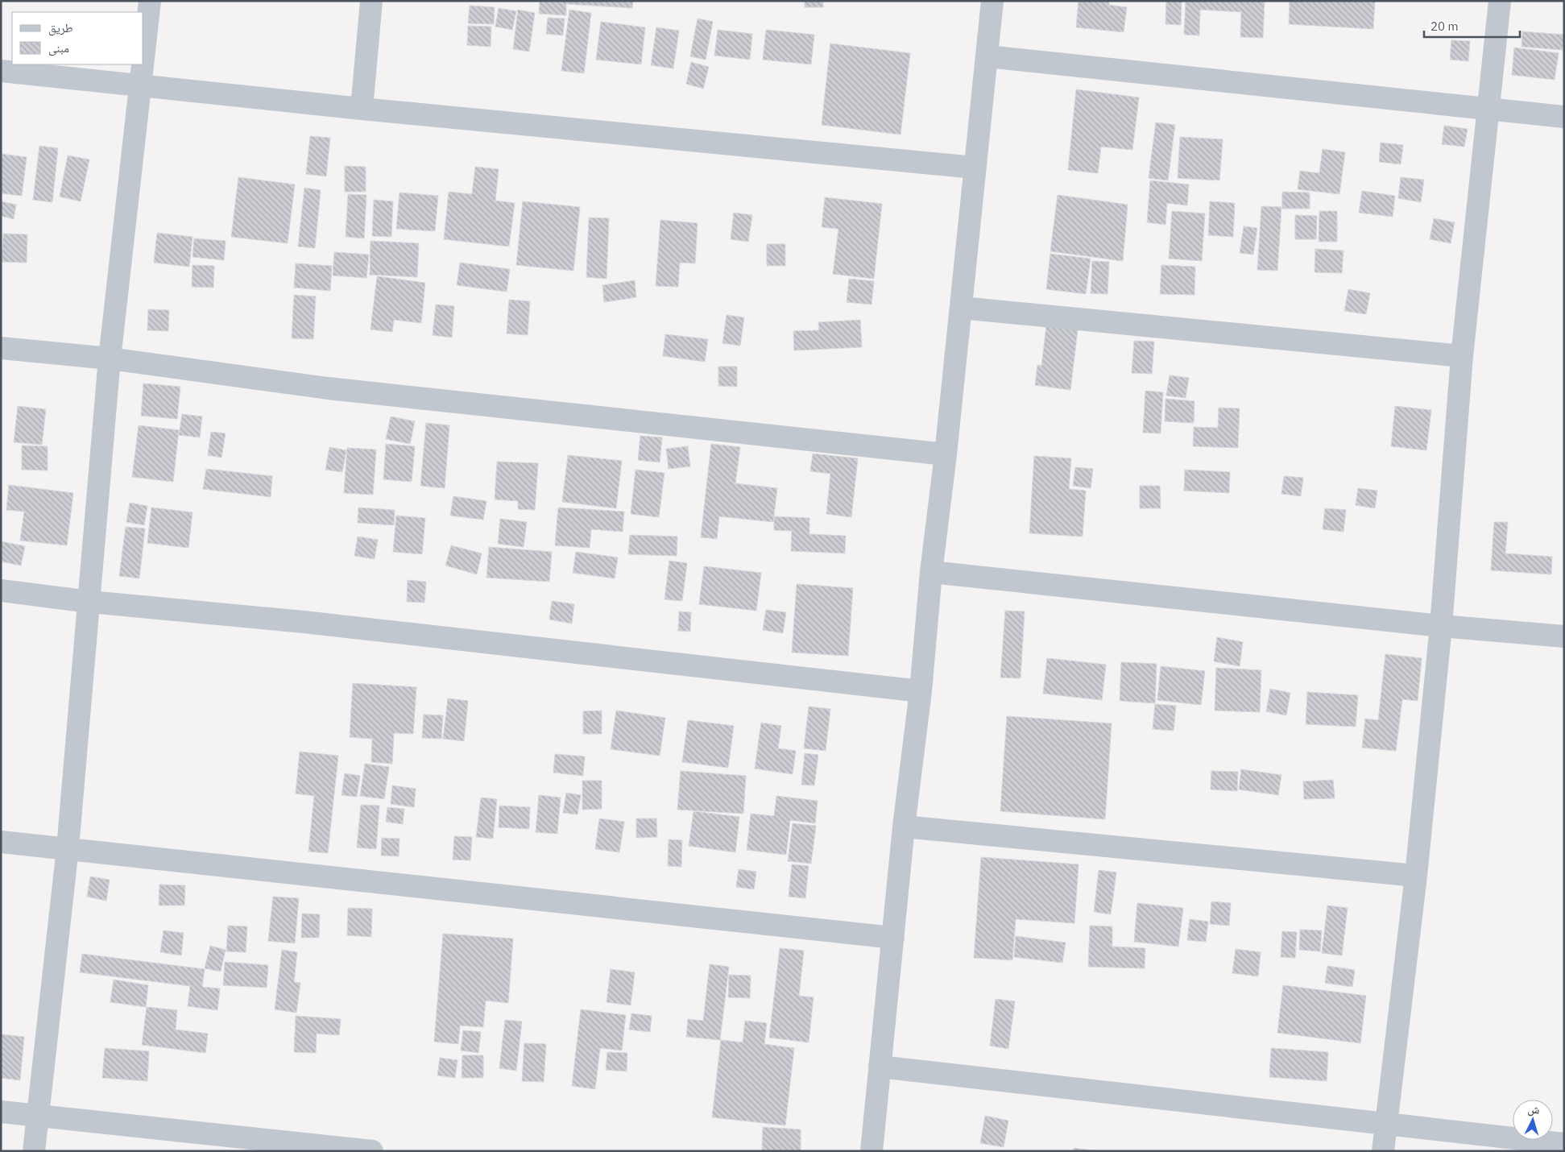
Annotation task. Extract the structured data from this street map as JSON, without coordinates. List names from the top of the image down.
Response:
{
  "legend": ["طريق", "مبنى"],
  "scale_bar": "20 m",
  "north": "top"
}
